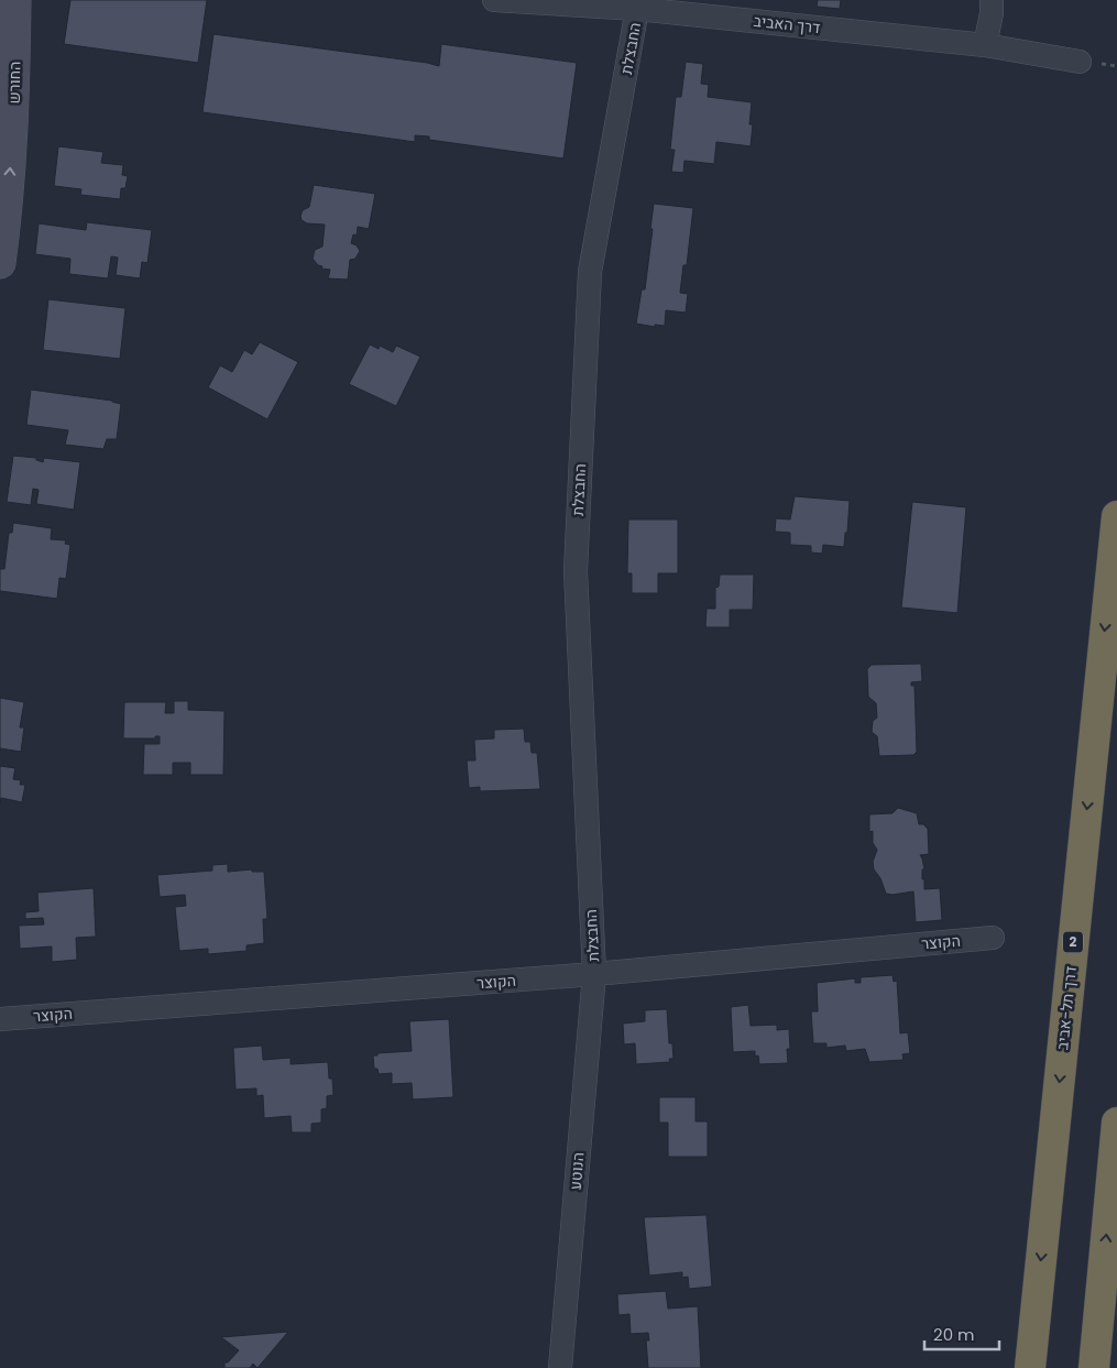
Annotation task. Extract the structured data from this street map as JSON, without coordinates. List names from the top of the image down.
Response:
{
  "streets": {
    "highway": ["2", "דרך תל-אביב"],
    "street": [
      "דרך האביב",
      "החבצלת",
      "החורש",
      "הקוצר",
      "הנוטע"
    ]
  },
  "crossings": [
    ["דרך האביב", "החבצלת"],
    ["החבצלת", "הקוצר"],
    ["החבצלת", "הנוטע"],
    ["הקוצר", "הנוטע"]
  ],
  "one_way": ["החורש"],
  "scale_bar": "20 m"
}
